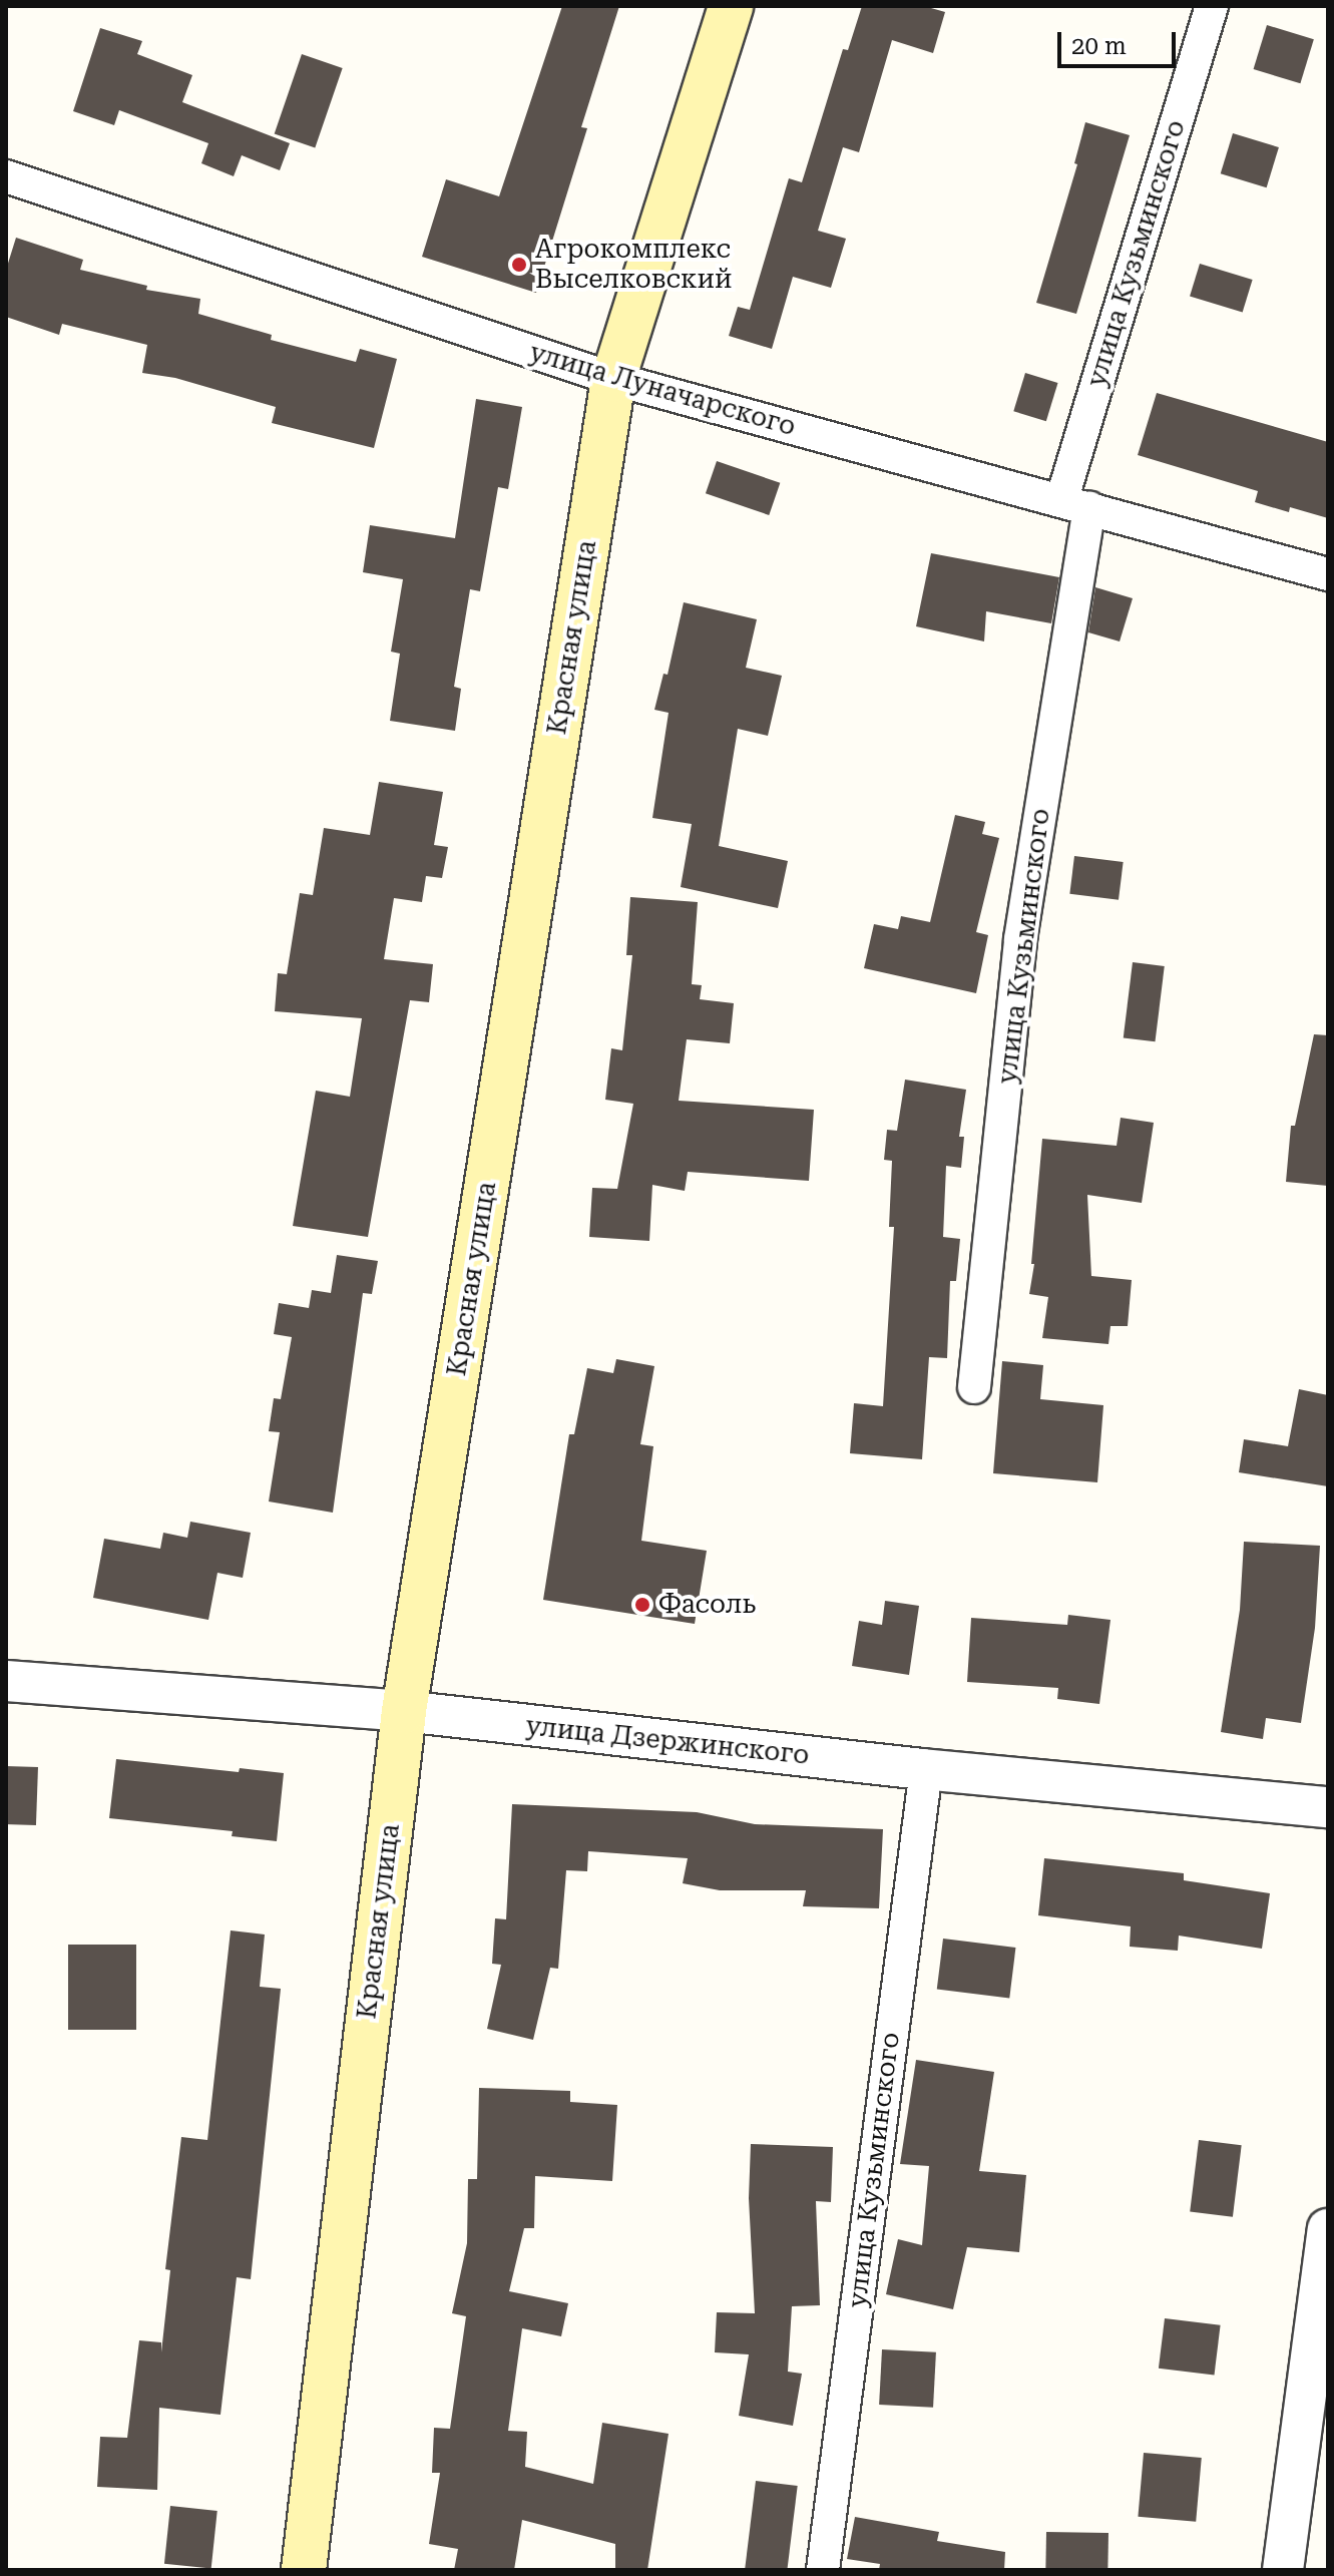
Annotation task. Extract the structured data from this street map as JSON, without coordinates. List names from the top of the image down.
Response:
{
  "streets": {
    "main road": ["Красная улица"],
    "street": ["улица Кузьминского", "улица Луначарского", "улица Дзержинского"]
  },
  "crossings": [
    ["улица Кузьминского", "улица Луначарского"],
    ["улица Кузьминского", "улица Дзержинского"],
    ["улица Луначарского", "Красная улица"],
    ["Красная улица", "улица Дзержинского"]
  ],
  "places": ["Агрокомплекс Выселковский", "Фасоль"],
  "scale_bar": "20 m"
}
